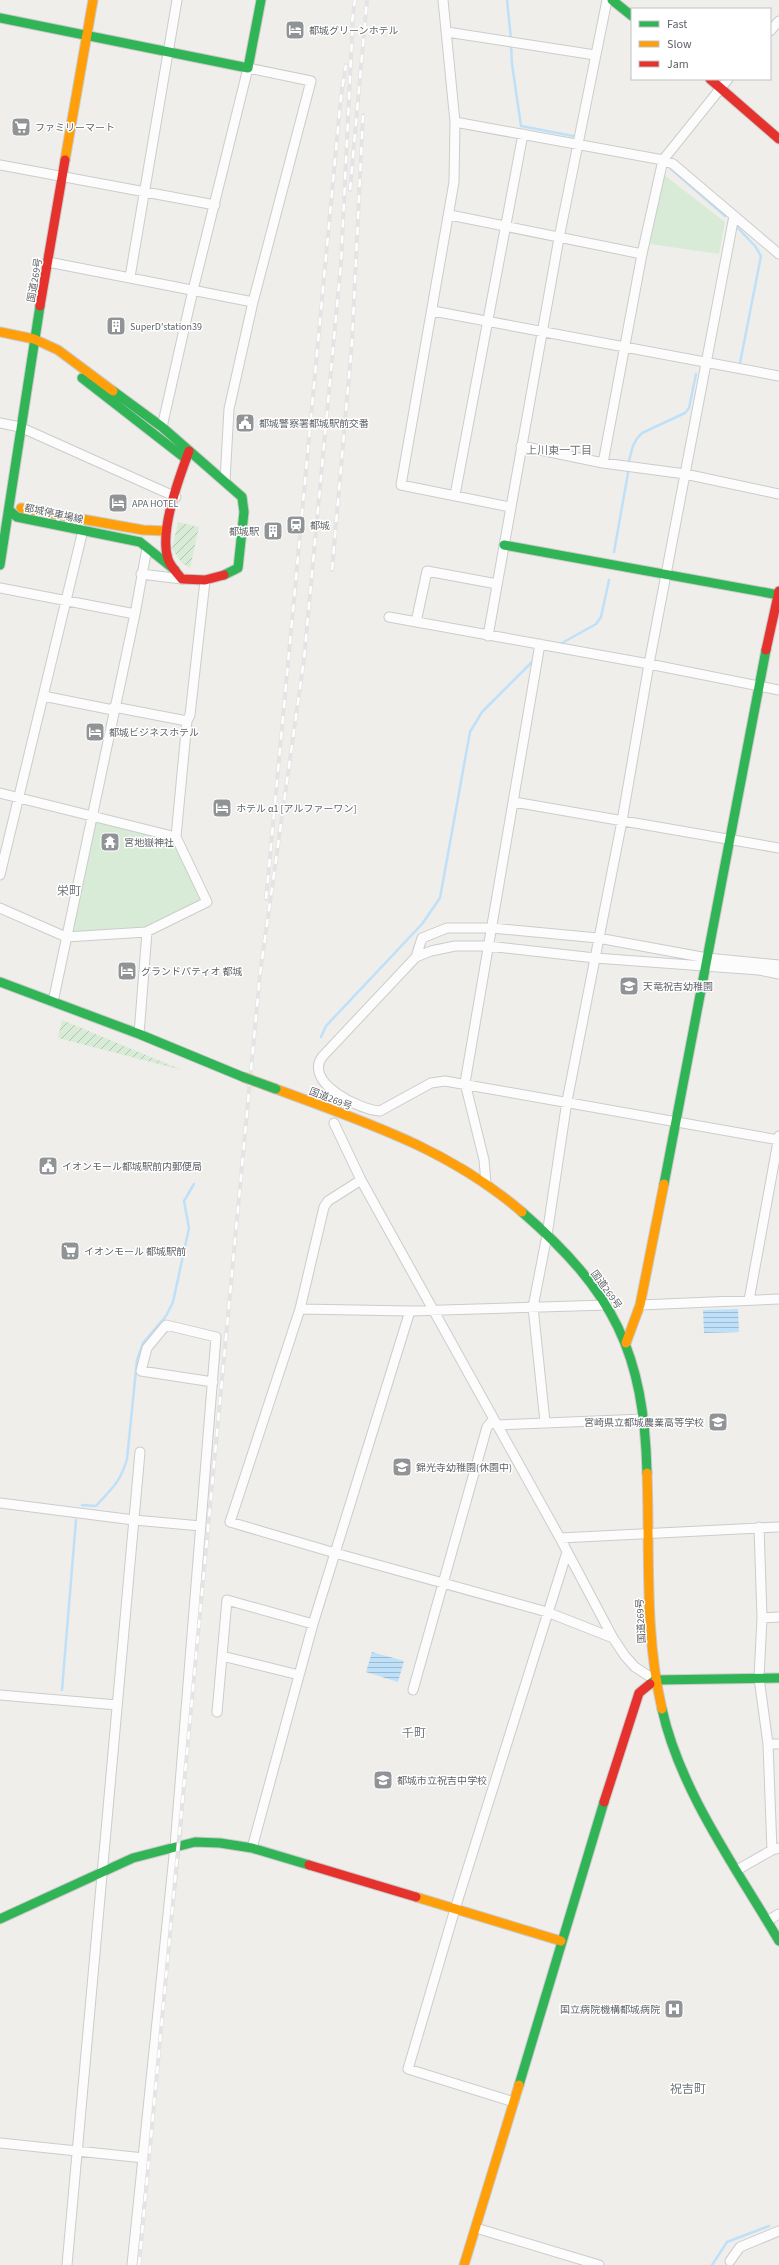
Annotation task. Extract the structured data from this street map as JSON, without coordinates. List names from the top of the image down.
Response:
{
  "streets": {
    "main road": ["国道269号", "都城停車場線"]
  },
  "crossings": [
    ["国道269号", "都城停車場線"]
  ],
  "districts": [
    "上川東一丁目",
    "栄町",
    "千町",
    "祝吉町"
  ],
  "places": {
    "hotel": [
      "都城グリーンホテル",
      "APA HOTEL",
      "都城ビジネスホテル",
      "ホテル α1 [アルファーワン]",
      "グランドパティオ 都城"
    ],
    "supermarket": ["ファミリーマート", "イオンモール 都城駅前"],
    "building": ["SuperD'station39", "都城駅"],
    "public building": ["都城警察署都城駅前交番", "イオンモール都城駅前内郵便局"],
    "station": ["都城"],
    "temple": ["宮地嶽神社"],
    "school or university": [
      "天竜祝吉幼稚園",
      "宮崎県立都城農業高等学校",
      "錦光寺幼稚園(休園中)",
      "都城市立祝吉中学校"
    ],
    "hospital": ["国立病院機構都城病院"]
  },
  "legend": ["Fast", "Slow", "Jam"]
}
